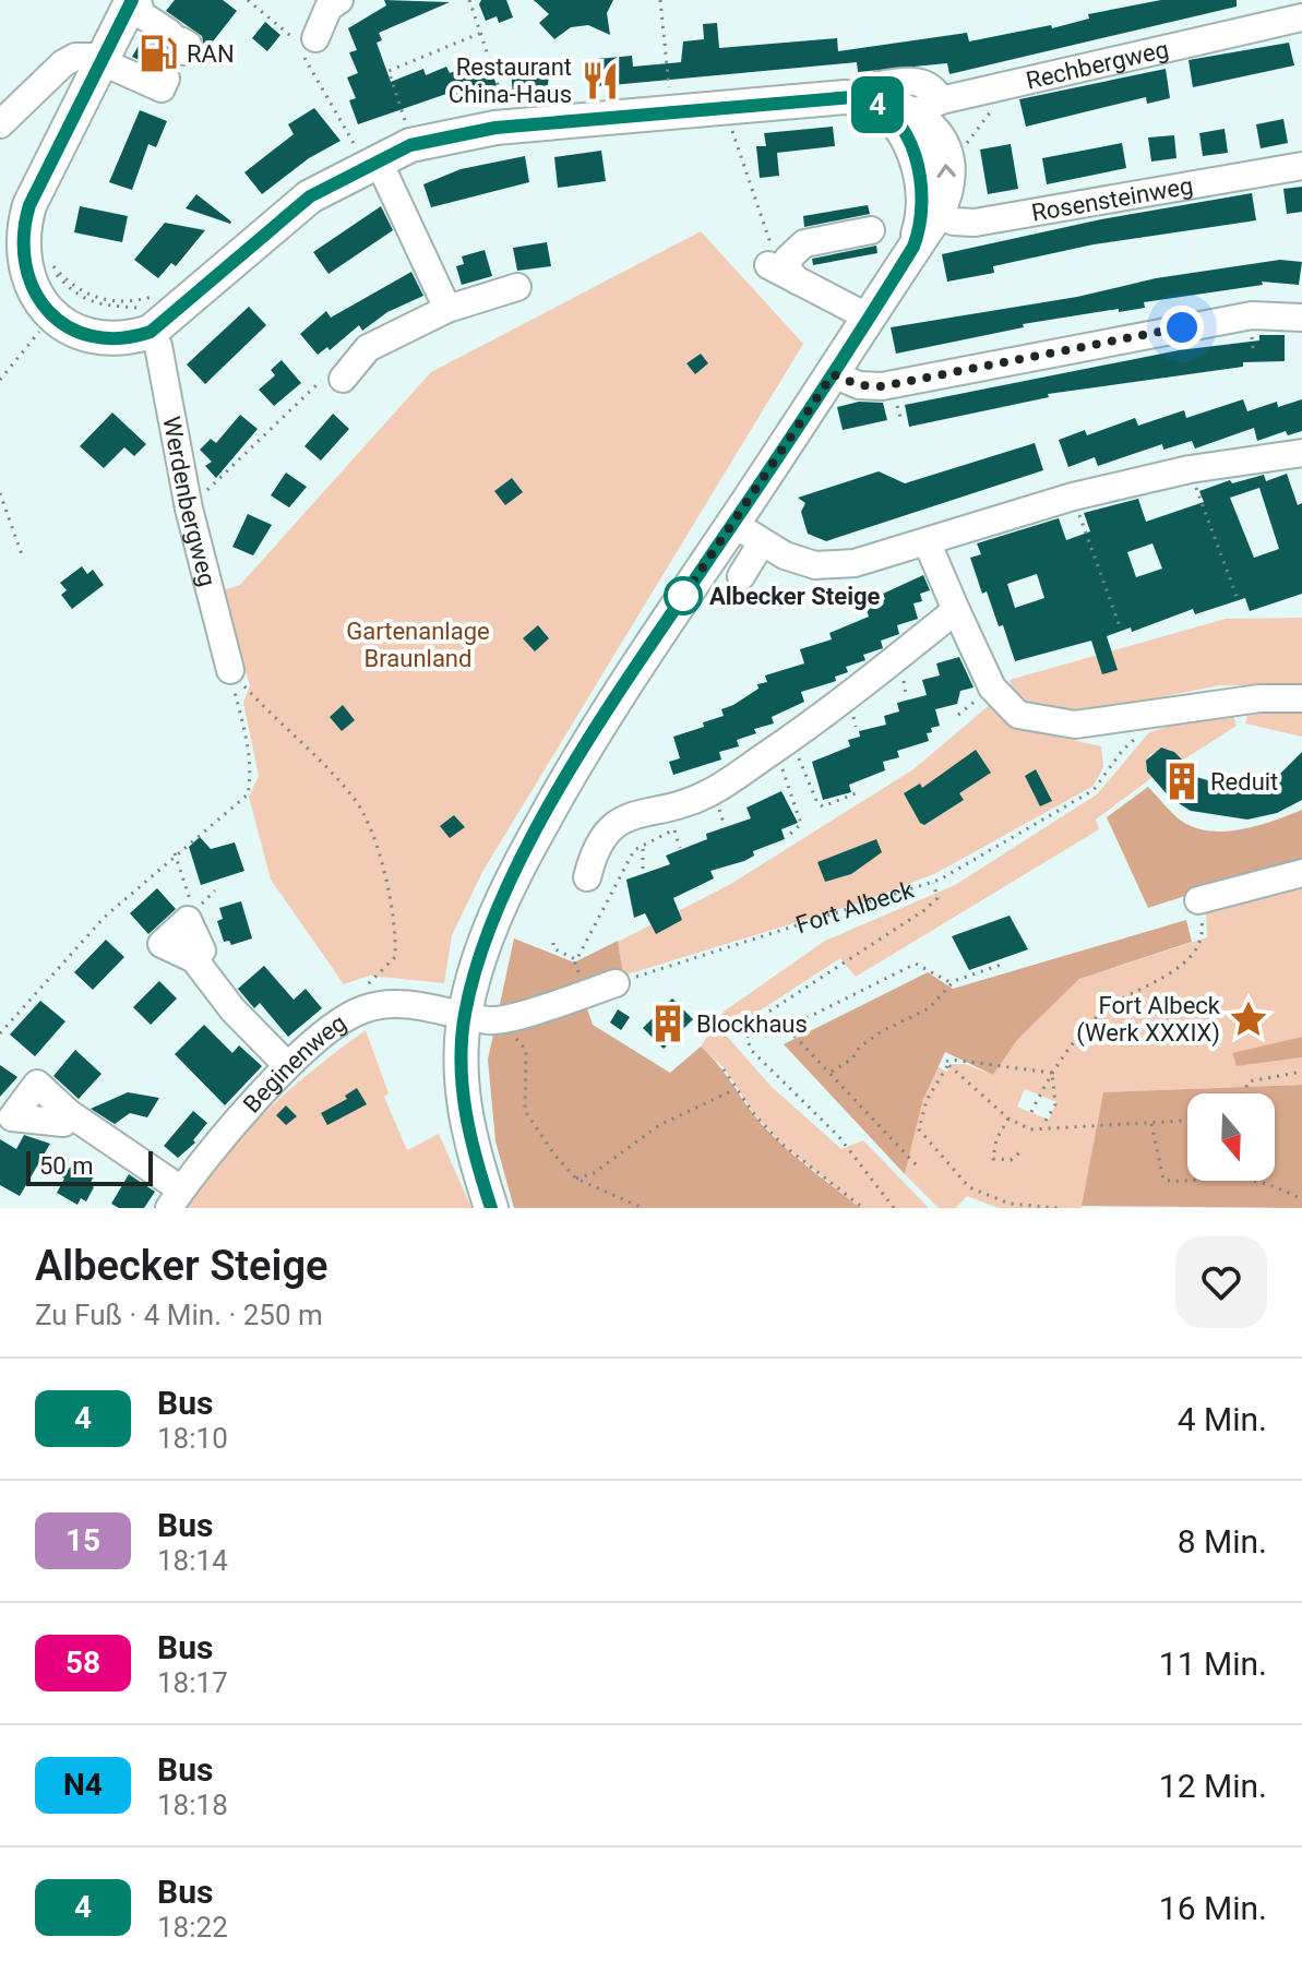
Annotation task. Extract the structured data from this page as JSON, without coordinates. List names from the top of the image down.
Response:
{
  "streets": {
    "street": [
      "Rechbergweg",
      "Rosensteinweg",
      "Werdenbergweg",
      "Beginenweg"
    ],
    "path": ["Fort Albeck"]
  },
  "parks": ["Gartenanlage Braunland"],
  "places": {
    "fuel station": ["RAN"],
    "restaurant": ["Restaurant China-Haus"],
    "other": ["Albecker Steige"],
    "building": ["Reduit", "Blockhaus"],
    "place": ["Fort Albeck (Werk XXXIX)"]
  },
  "lines": ["bus line 4"],
  "scale_bar": "50 m",
  "north": "bottom",
  "page": {
    "on_map": "4",
    "scale": "50 m",
    "heading": ["Albecker Steige", "Zu Fuß · 4 Min. · 250 m"],
    "list": [
      {
        "mark": "4",
        "name": "Bus",
        "note": "18:10",
        "value": "4 Min."
      },
      {
        "mark": "15",
        "name": "Bus",
        "note": "18:14",
        "value": "8 Min."
      },
      {
        "mark": "58",
        "name": "Bus",
        "note": "18:17",
        "value": "11 Min."
      },
      {
        "mark": "N4",
        "name": "Bus",
        "note": "18:18",
        "value": "12 Min."
      },
      {
        "mark": "4",
        "name": "Bus",
        "note": "18:22",
        "value": "16 Min."
      }
    ]
  }
}
